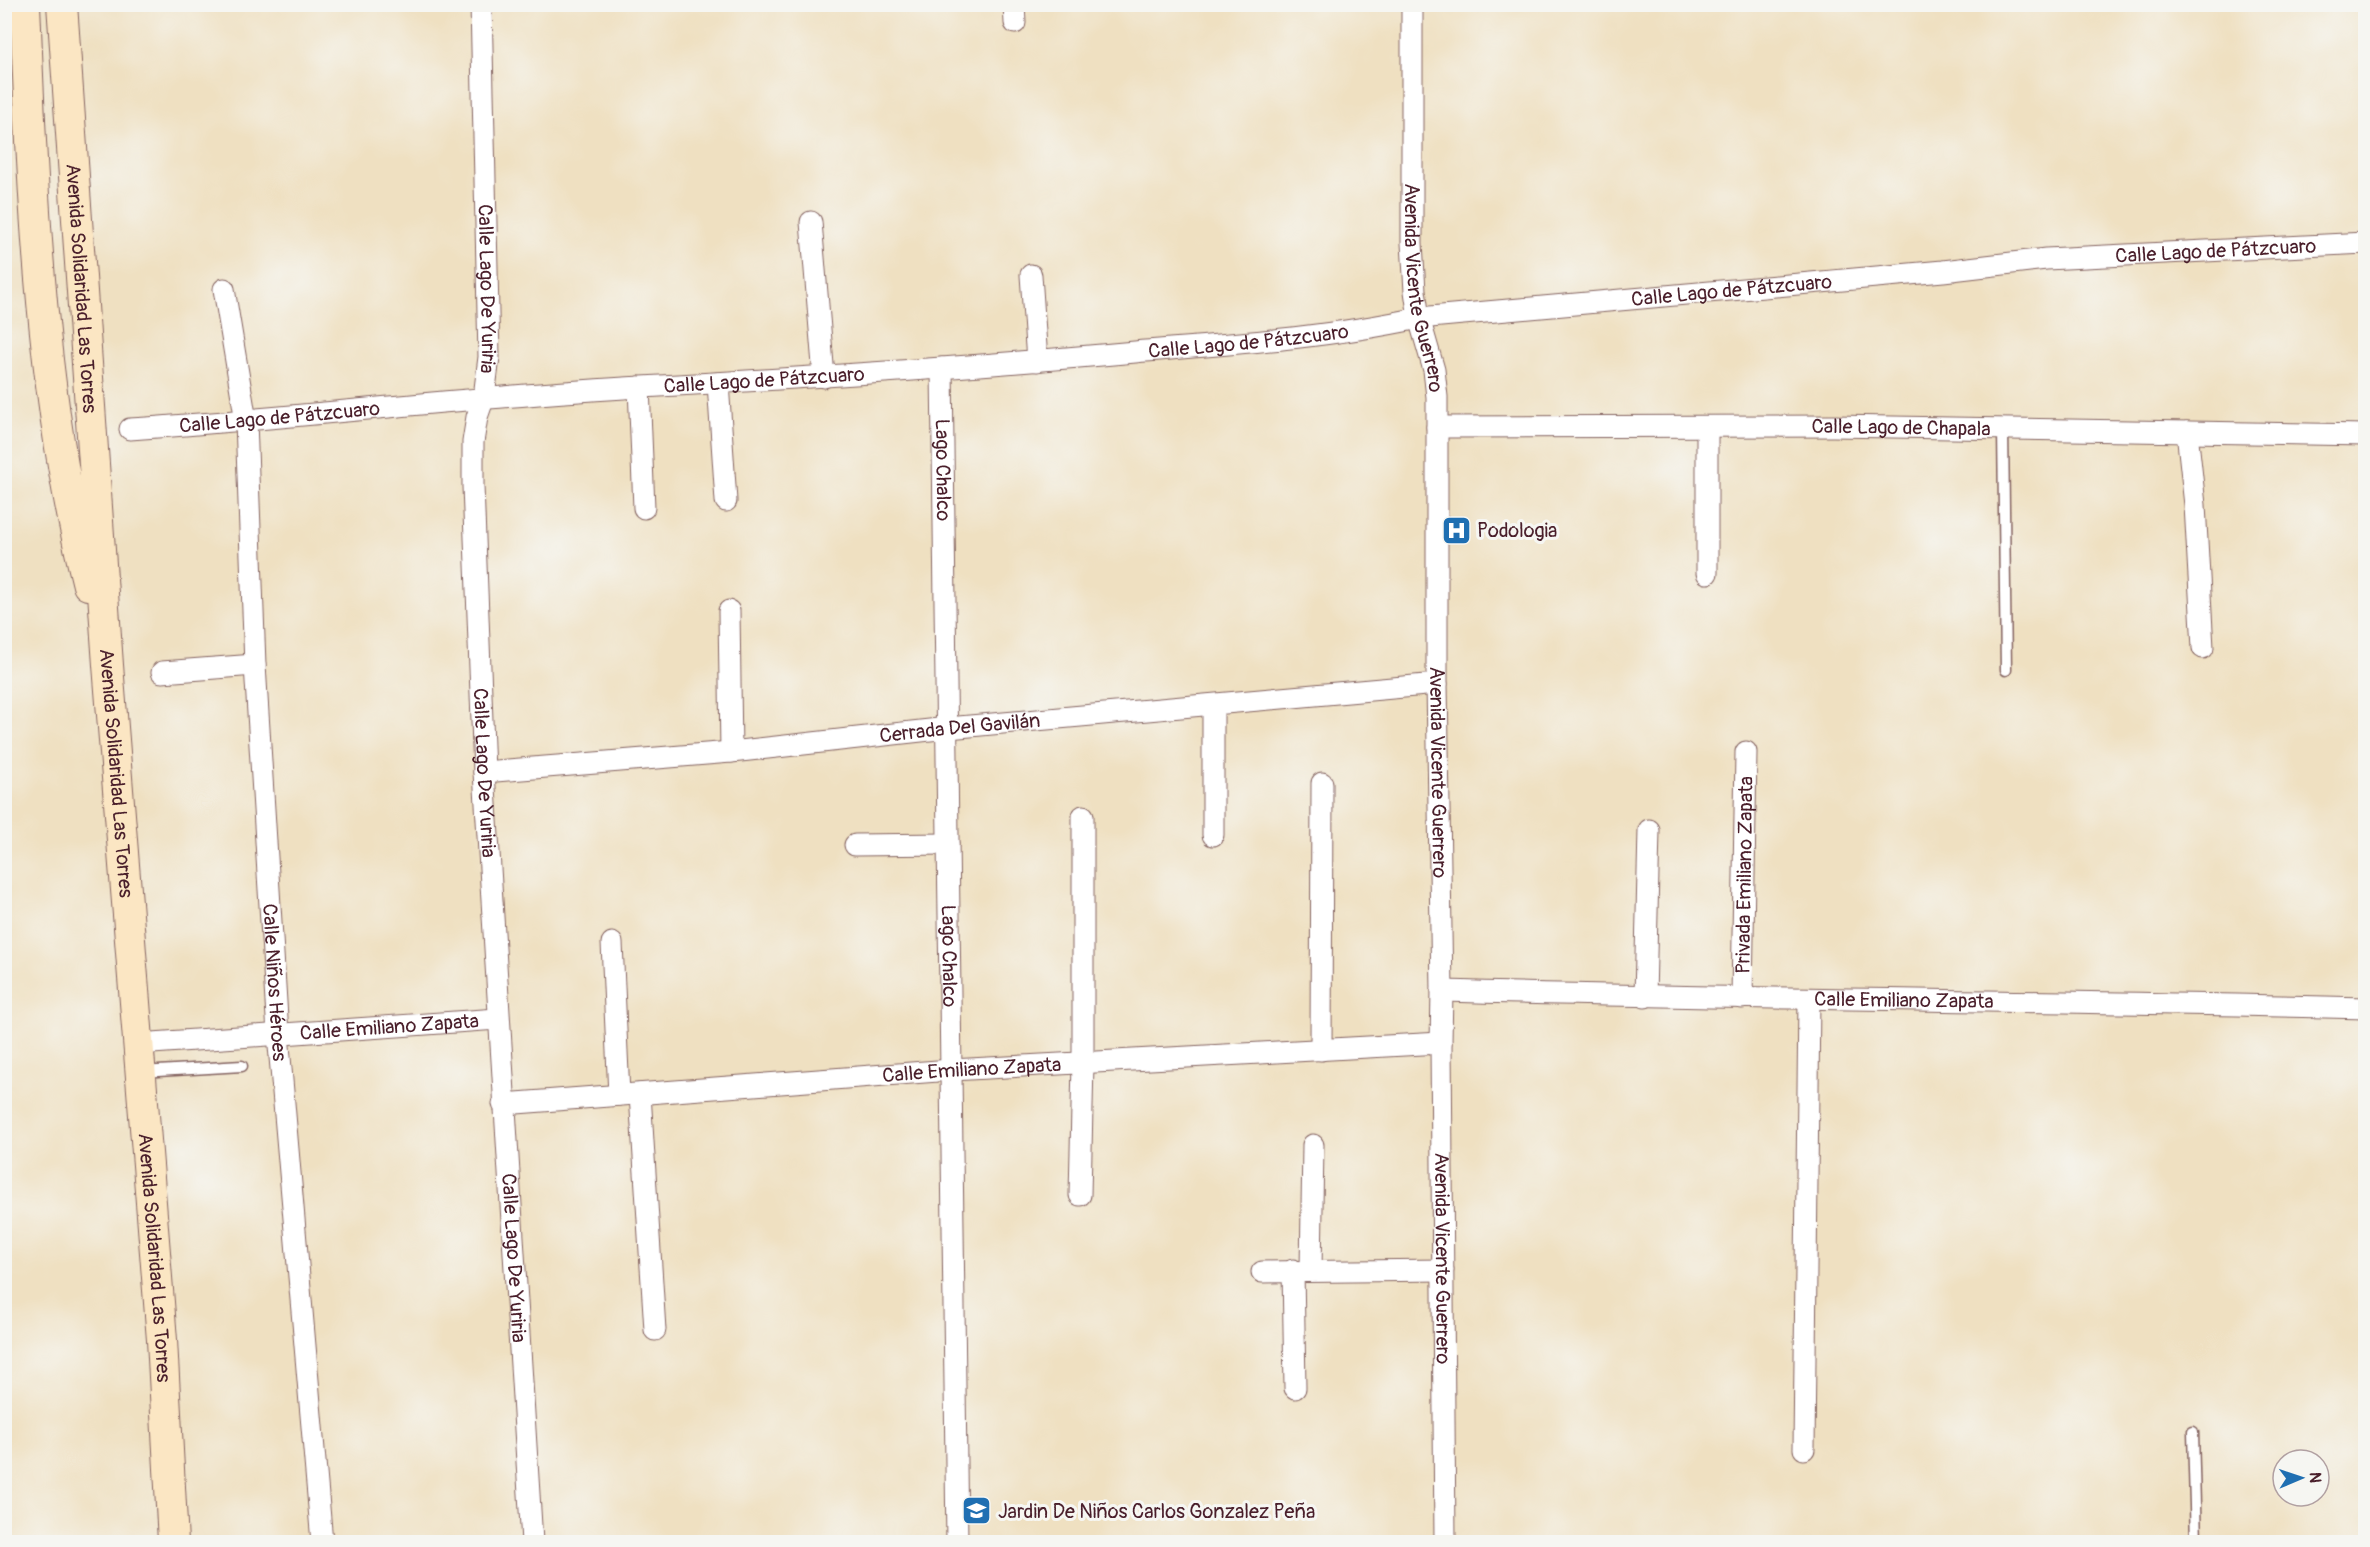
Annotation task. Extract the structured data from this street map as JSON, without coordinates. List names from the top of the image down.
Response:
{
  "streets": {
    "main road": ["Avenida Solidaridad Las Torres"],
    "street": [
      "Calle Lago de Pátzcuaro",
      "Avenida Vicente Guerrero",
      "Calle Lago De Yuriria",
      "Calle Lago de Chapala",
      "Lago Chalco",
      "Cerrada Del Gavilán",
      "Privada Emiliano Zapata",
      "Calle Niños Héroes",
      "Calle Emiliano Zapata"
    ]
  },
  "crossings": [
    ["Calle Lago de Pátzcuaro", "Avenida Vicente Guerrero"],
    ["Calle Lago de Pátzcuaro", "Calle Lago De Yuriria"],
    ["Calle Lago de Pátzcuaro", "Lago Chalco"],
    ["Calle Lago de Pátzcuaro", "Calle Niños Héroes"],
    ["Avenida Vicente Guerrero", "Calle Lago de Chapala"],
    ["Avenida Vicente Guerrero", "Cerrada Del Gavilán"],
    ["Avenida Vicente Guerrero", "Calle Emiliano Zapata"],
    ["Avenida Solidaridad Las Torres", "Calle Emiliano Zapata"],
    ["Calle Lago De Yuriria", "Cerrada Del Gavilán"],
    ["Calle Lago De Yuriria", "Calle Emiliano Zapata"],
    ["Lago Chalco", "Cerrada Del Gavilán"],
    ["Lago Chalco", "Calle Emiliano Zapata"],
    ["Privada Emiliano Zapata", "Calle Emiliano Zapata"],
    ["Calle Niños Héroes", "Calle Emiliano Zapata"]
  ],
  "places": {
    "hospital": ["Podologia"],
    "school or university": ["Jardin De Niños Carlos Gonzalez Peña"]
  },
  "north": "right"
}
